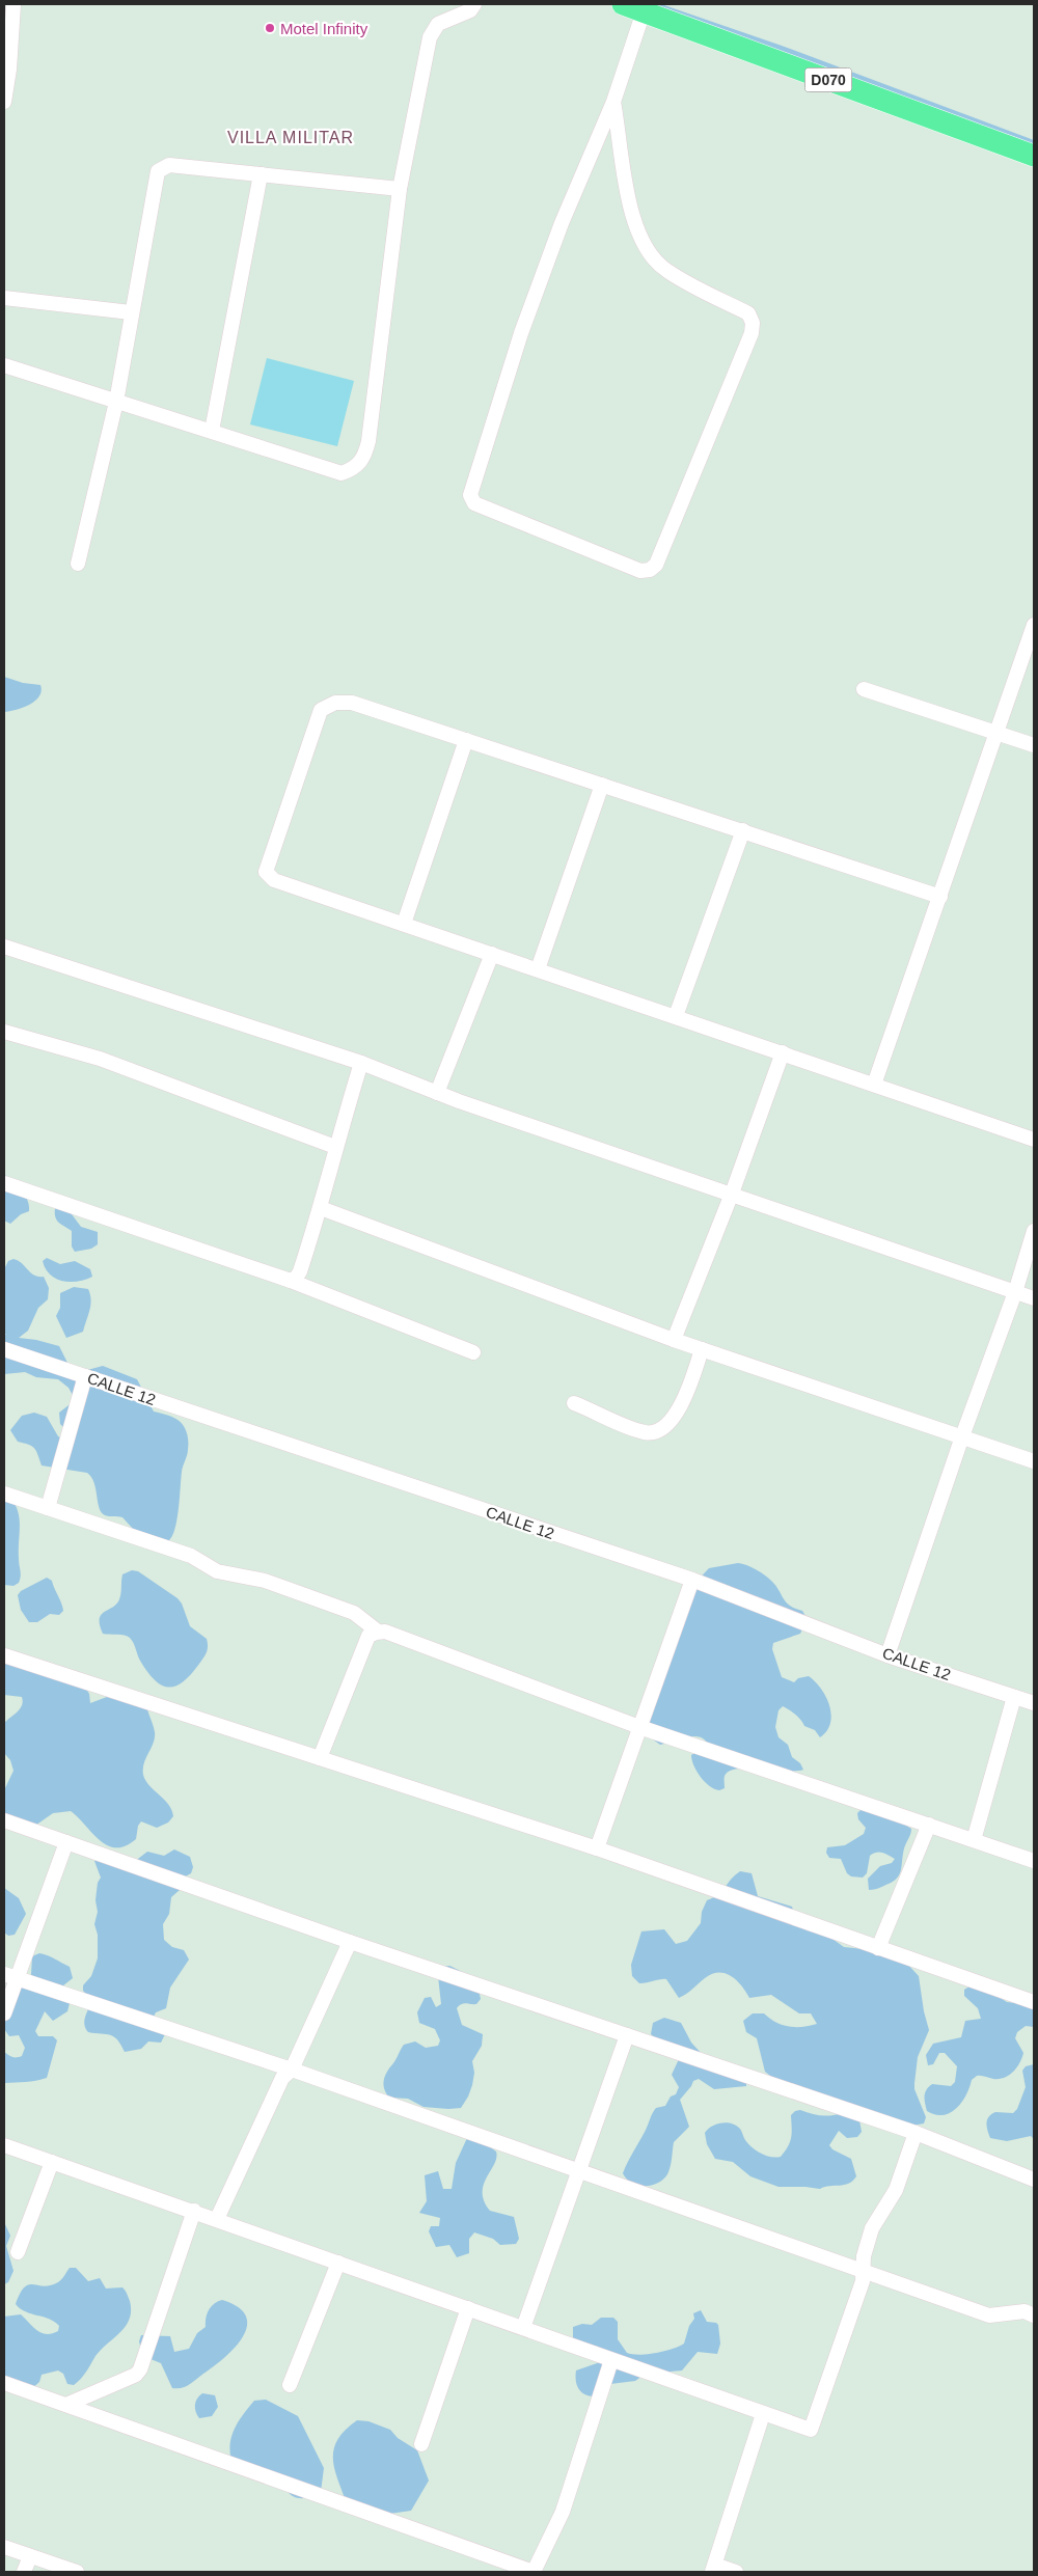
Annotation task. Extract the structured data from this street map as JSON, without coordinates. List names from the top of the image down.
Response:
{
  "streets": {
    "main road": ["D070"],
    "street": ["CALLE 12"]
  },
  "districts": ["VILLA MILITAR"],
  "places": ["Motel Infinity"]
}
